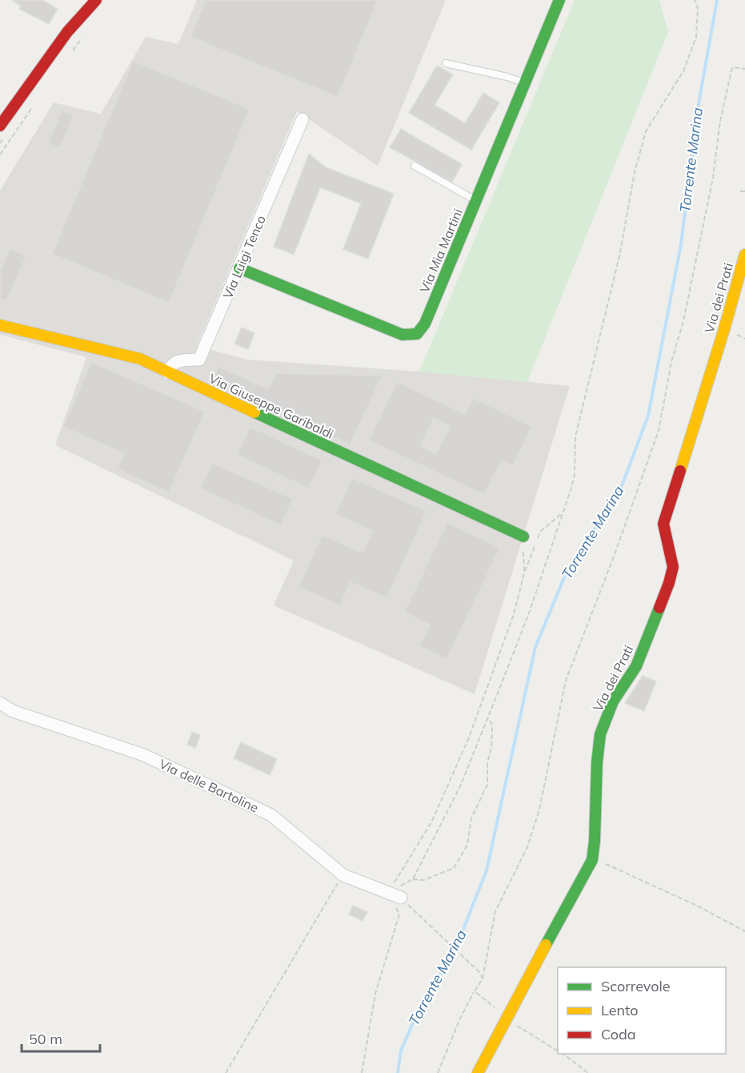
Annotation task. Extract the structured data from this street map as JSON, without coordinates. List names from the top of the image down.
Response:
{
  "streets": {
    "street": [
      "Via Mia Martini",
      "Via Luigi Tenco",
      "Via dei Prati",
      "Via Giuseppe Garibaldi",
      "Via delle Bartoline"
    ]
  },
  "crossings": [
    ["Via Mia Martini", "Via Luigi Tenco"],
    ["Via Luigi Tenco", "Via Giuseppe Garibaldi"]
  ],
  "water": ["Torrente Marina"],
  "legend": ["Scorrevole", "Lento", "Coda"],
  "scale_bar": "50 m"
}
